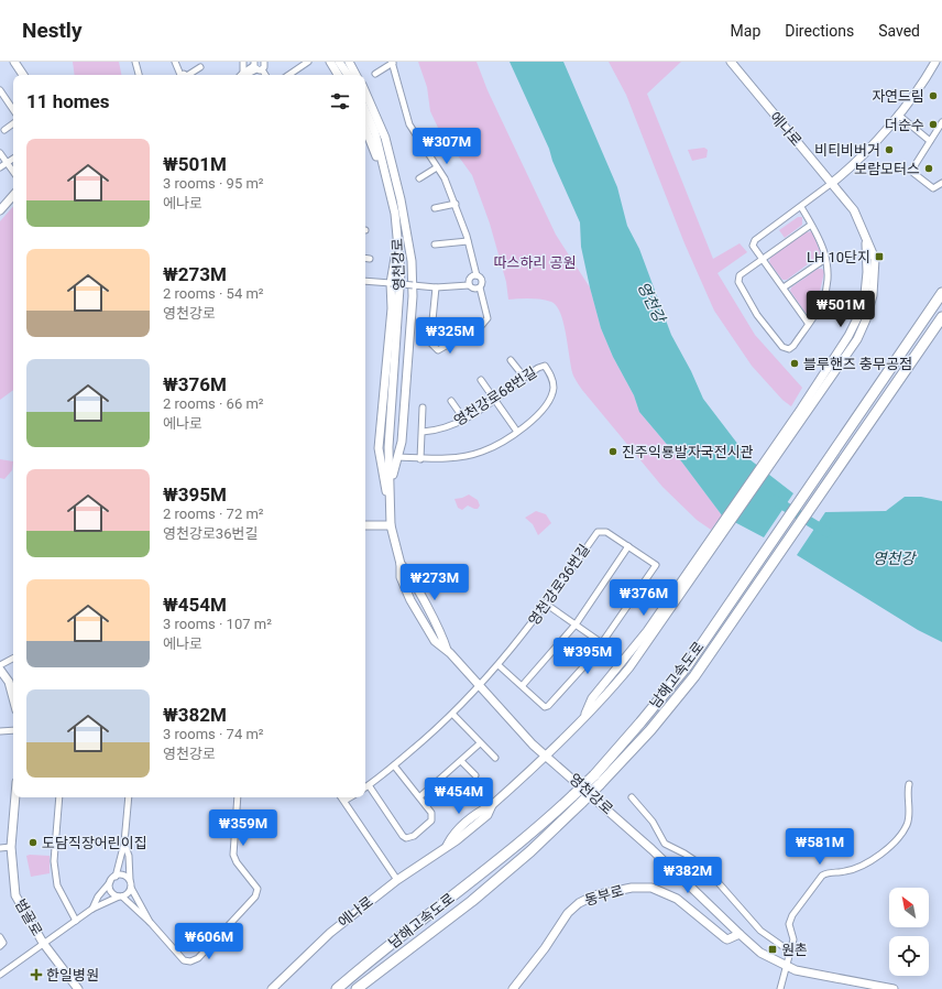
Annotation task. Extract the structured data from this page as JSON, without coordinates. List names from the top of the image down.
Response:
{
  "streets": {
    "highway": ["남해고속도로"],
    "street": [
      "에나로",
      "영천강로",
      "영천강로68번길",
      "영천강로36번길",
      "동부로",
      "범골로"
    ]
  },
  "crossings": [
    ["에나로", "영천강로"],
    ["영천강로", "영천강로68번길"],
    ["영천강로", "영천강로36번길"],
    ["영천강로", "동부로"]
  ],
  "water": ["영천강"],
  "parks": ["따스하리 공원"],
  "places": {
    "other": [
      "자연드림",
      "더순수",
      "비티비버거",
      "보람모터스",
      "블루핸즈 충무공점",
      "진주익룡발자국전시관",
      "도담직장어린이집"
    ],
    "transit": ["LH 10단지", "원촌"],
    "health": ["한일병원"]
  },
  "north": "top left",
  "page": {
    "header": "Nestly",
    "nav": ["Map", "Directions", "Saved"],
    "heading": "11 homes",
    "price": [
      "₩307M",
      "₩501M",
      "₩325M",
      "₩273M",
      "₩376M",
      "₩395M",
      "₩454M",
      "₩359M",
      "₩581M",
      "₩382M",
      "₩606M"
    ],
    "list": [
      {
        "name": "₩501M",
        "note": "3 rooms · 95 m² · 에나로"
      },
      {
        "name": "₩273M",
        "note": "2 rooms · 54 m² · 영천강로"
      },
      {
        "name": "₩376M",
        "note": "2 rooms · 66 m² · 에나로"
      },
      {
        "name": "₩395M",
        "note": "2 rooms · 72 m² · 영천강로36번길"
      },
      {
        "name": "₩454M",
        "note": "3 rooms · 107 m² · 에나로"
      },
      {
        "name": "₩382M",
        "note": "3 rooms · 74 m² · 영천강로"
      }
    ]
  }
}
